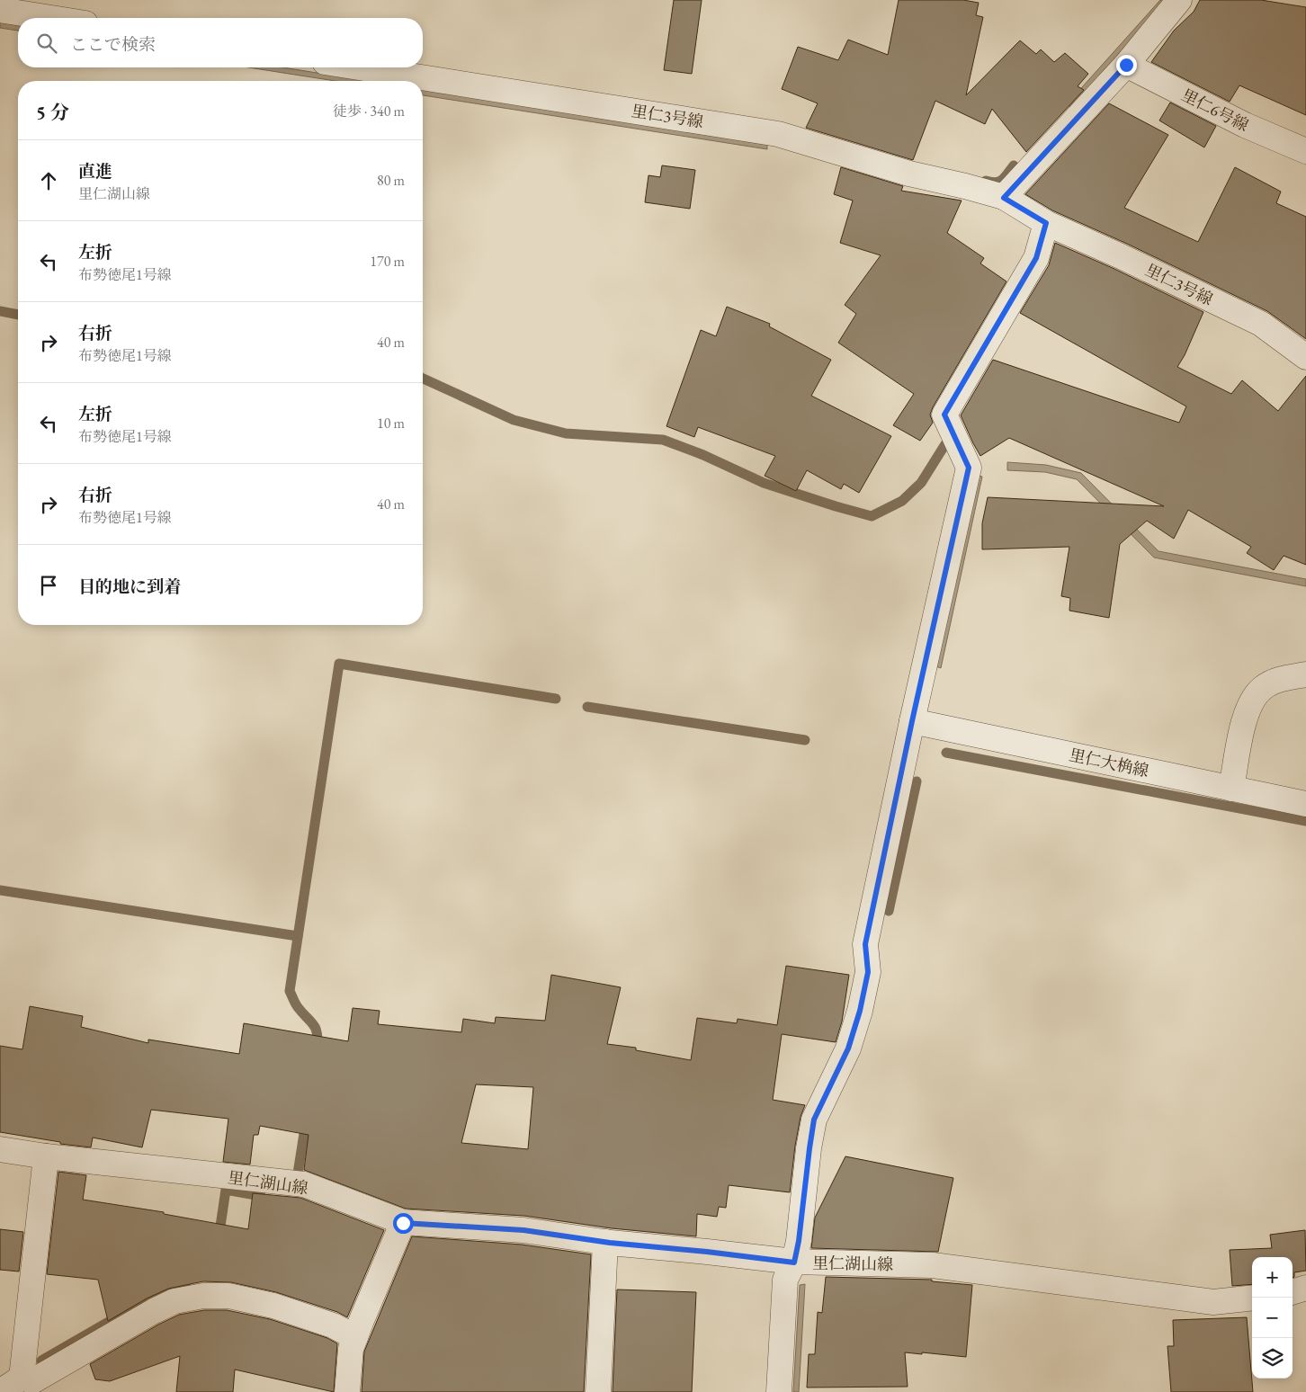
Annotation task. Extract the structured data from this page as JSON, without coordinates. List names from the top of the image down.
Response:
{
  "streets": {
    "street": [
      "里仁6号線",
      "里仁3号線",
      "里仁大桷線",
      "里仁湖山線"
    ]
  },
  "page": {
    "search": "ここで検索",
    "heading": ["5 分", "徒歩 · 340 m"],
    "list": [
      ["直進", "里仁湖山線", "80 m"],
      ["左折", "布勢徳尾1号線", "170 m"],
      ["右折", "布勢徳尾1号線", "40 m"],
      ["左折", "布勢徳尾1号線", "10 m"],
      ["右折", "布勢徳尾1号線", "40 m"],
      "目的地に到着"
    ],
    "map_buttons": ["+", "−"]
  }
}
